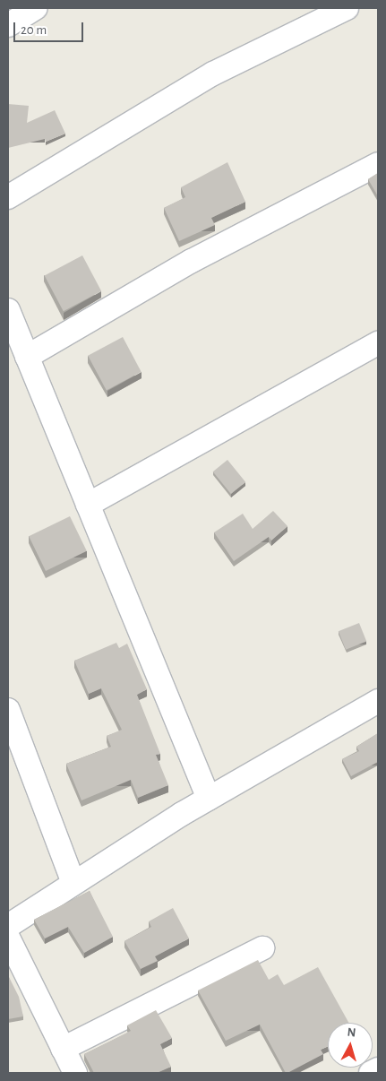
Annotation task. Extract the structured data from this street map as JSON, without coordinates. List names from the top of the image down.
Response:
{
  "scale_bar": "20 m",
  "north": "top"
}
